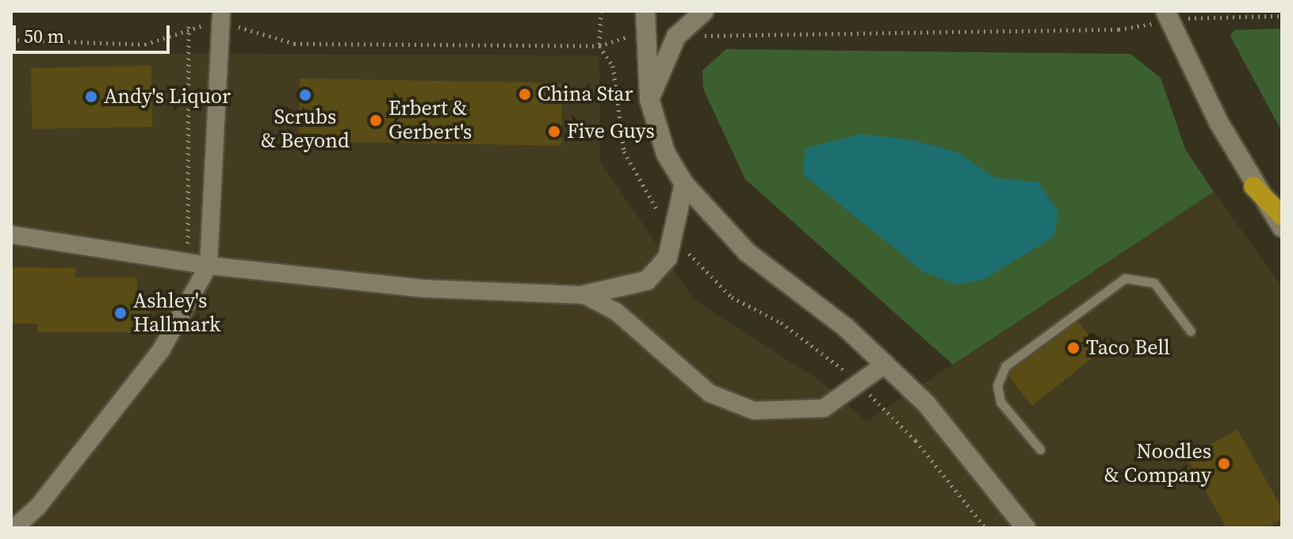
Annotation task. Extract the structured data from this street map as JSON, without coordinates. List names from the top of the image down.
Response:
{
  "places": [
    "China Star",
    "Scrubs & Beyond",
    "Andy's Liquor",
    "Erbert & Gerbert's",
    "Five Guys",
    "Ashley's Hallmark",
    "Taco Bell",
    "Noodles & Company"
  ],
  "scale_bar": "50 m"
}
